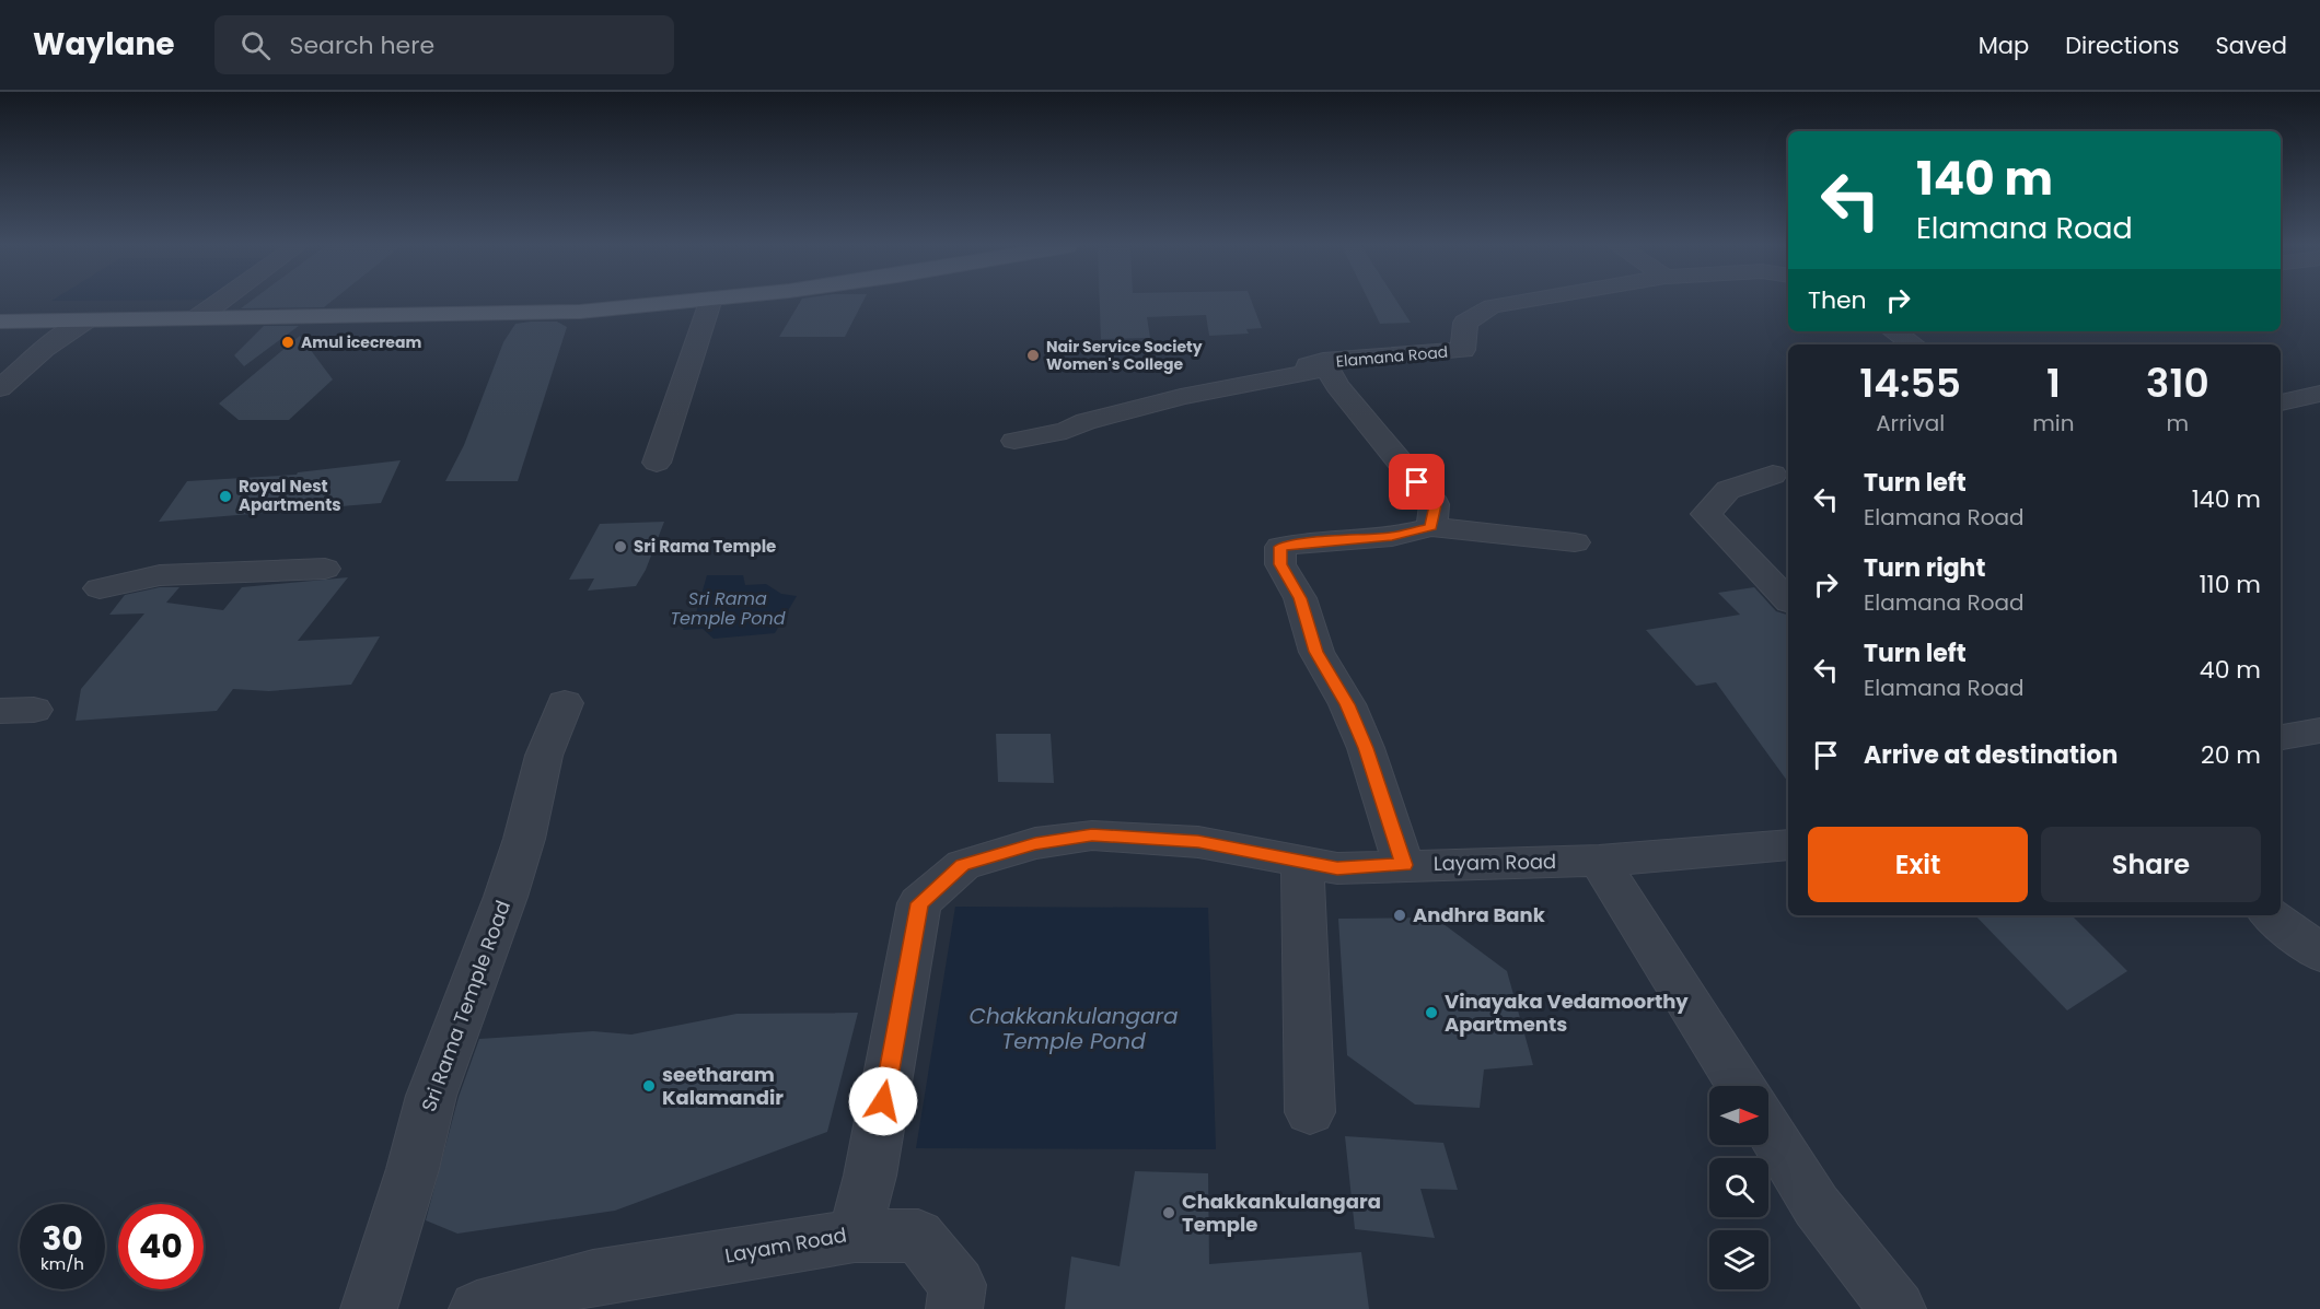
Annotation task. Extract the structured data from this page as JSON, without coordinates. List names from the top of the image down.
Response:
{
  "streets": {
    "street": ["Elamana Road", "Layam Road", "Sri Rama Temple Road"]
  },
  "water": ["Sri Rama Temple Pond", "Chakkankulangara Temple Pond"],
  "places": [
    "Amul icecream",
    "Nair Service Society Women's College",
    "Royal Nest Apartments",
    "Sri Rama Temple",
    "Andhra Bank",
    "Vinayaka Vedamoorthy Apartments",
    "seetharam Kalamandir",
    "Chakkankulangara Temple"
  ],
  "north": "right",
  "page": {
    "header": "Waylane",
    "search": "Search here",
    "nav": ["Map", "Directions", "Saved"],
    "turn": ["140 m", "Elamana Road"],
    "then": "Then",
    "eta": [
      "14:55",
      "Arrival",
      "1",
      "min",
      "310",
      "m"
    ],
    "list": [
      {
        "name": "Turn left",
        "note": "Elamana Road",
        "value": "140 m"
      },
      {
        "name": "Turn right",
        "note": "Elamana Road",
        "value": "110 m"
      },
      {
        "name": "Turn left",
        "note": "Elamana Road",
        "value": "40 m"
      },
      {
        "name": "Arrive at destination",
        "value": "20 m"
      }
    ],
    "buttons": ["Exit", "Share"],
    "speed": "30 km/h",
    "limit": "40"
  }
}
